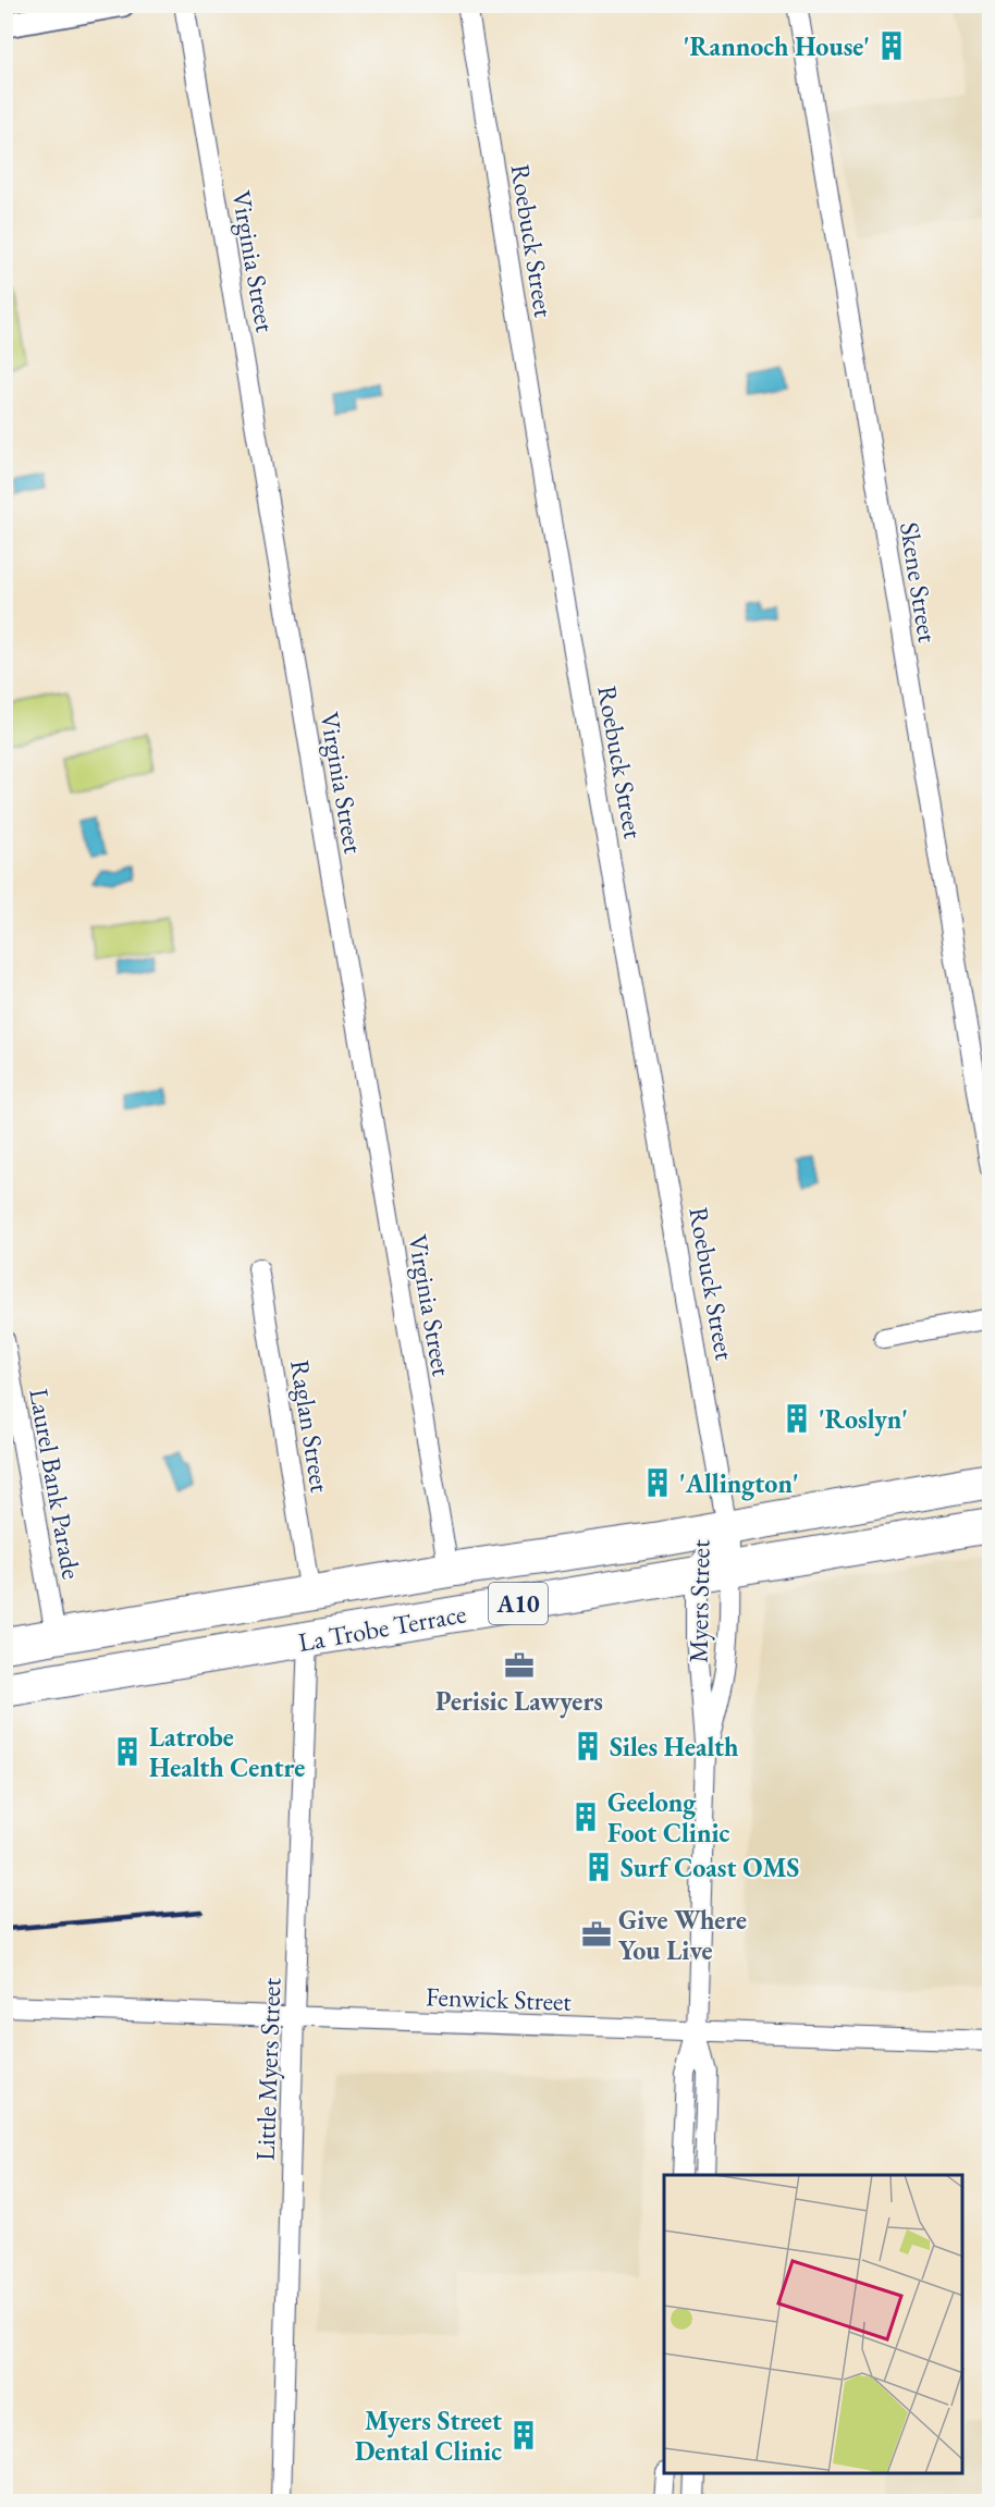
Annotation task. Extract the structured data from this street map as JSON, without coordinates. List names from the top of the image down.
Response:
{
  "streets": {
    "highway": ["A10", "La Trobe Terrace"],
    "street": [
      "Roebuck Street",
      "Virginia Street",
      "Skene Street",
      "Raglan Street",
      "Laurel Bank Parade",
      "Myers Street",
      "Fenwick Street",
      "Little Myers Street"
    ]
  },
  "crossings": [
    ["Roebuck Street", "Myers Street"],
    ["Roebuck Street", "La Trobe Terrace"],
    ["Virginia Street", "La Trobe Terrace"],
    ["Raglan Street", "La Trobe Terrace"],
    ["Laurel Bank Parade", "La Trobe Terrace"],
    ["Myers Street", "La Trobe Terrace"],
    ["Myers Street", "Fenwick Street"],
    ["La Trobe Terrace", "Little Myers Street"],
    ["Fenwick Street", "Little Myers Street"]
  ],
  "places": {
    "building": [
      "'Rannoch House'",
      "'Roslyn'",
      "'Allington'",
      "Siles Health",
      "Latrobe Health Centre",
      "Geelong Foot Clinic",
      "Surf Coast OMS",
      "Myers Street Dental Clinic"
    ],
    "office": ["Perisic Lawyers", "Give Where You Live"]
  }
}
